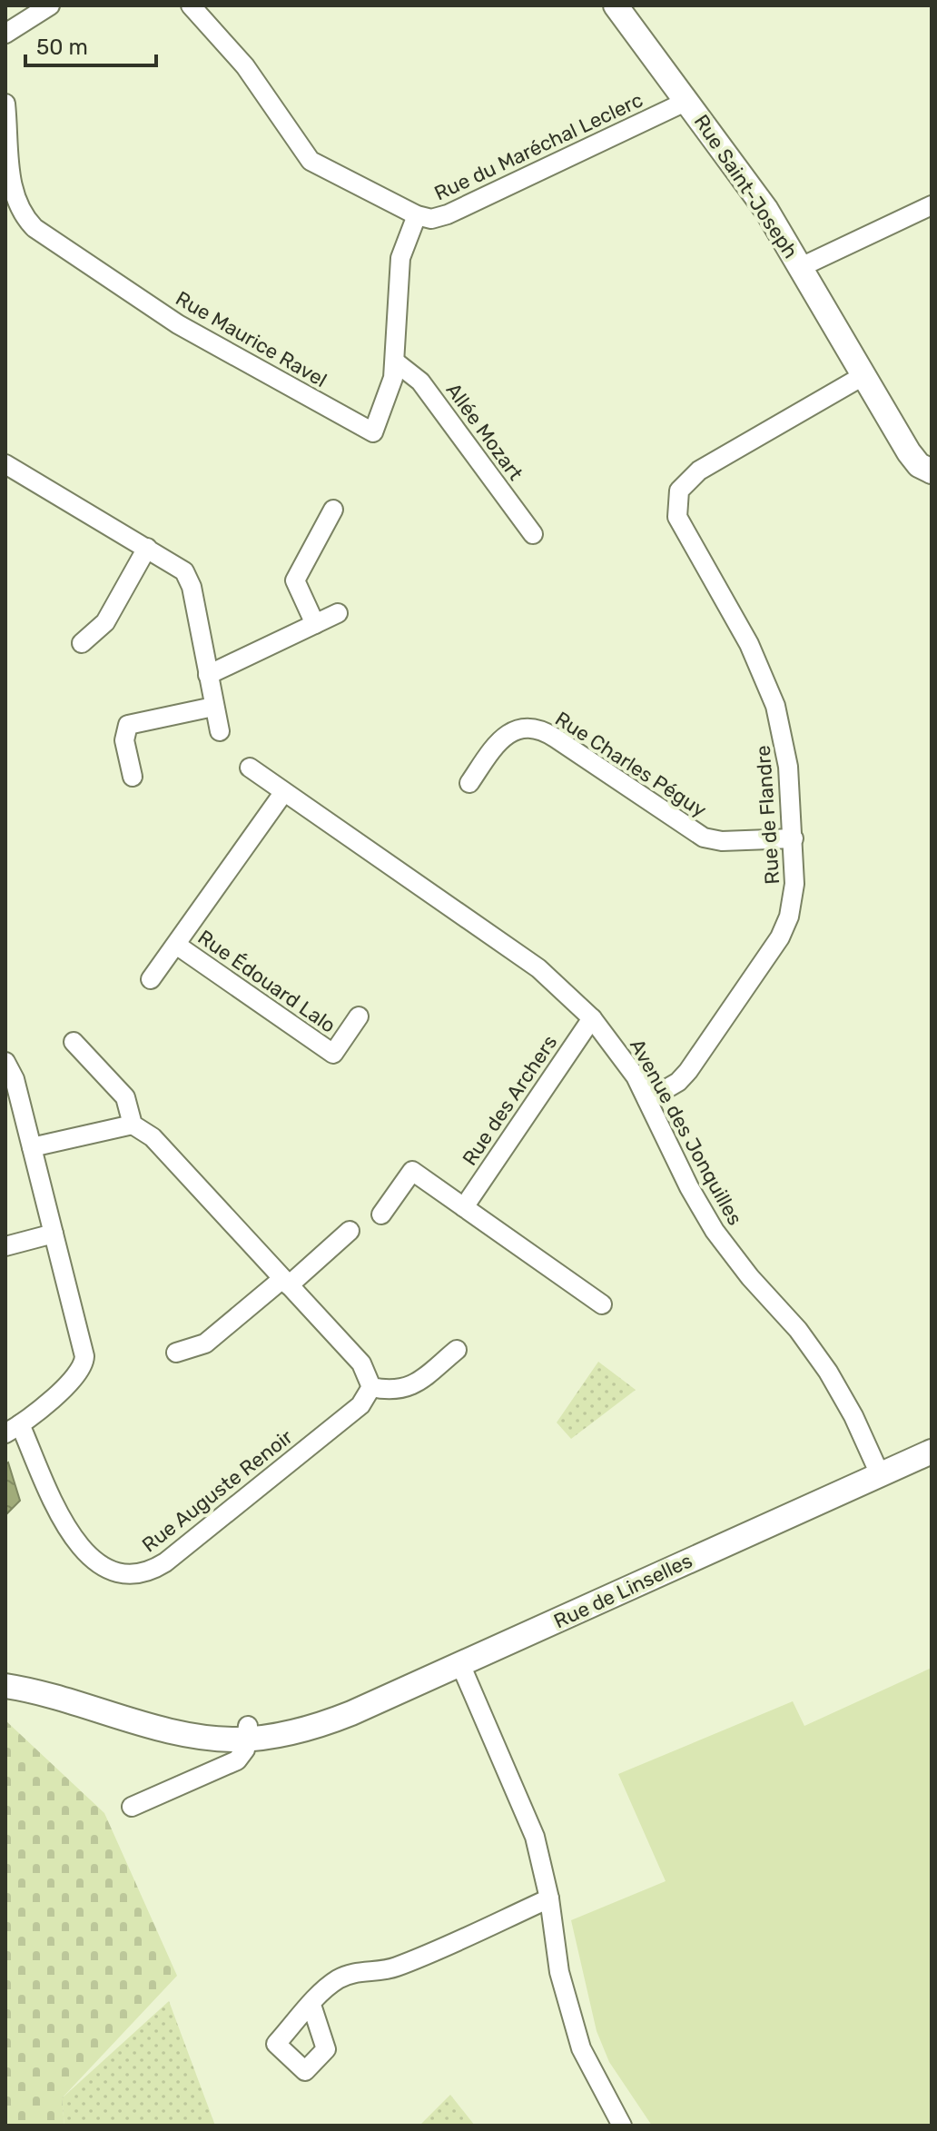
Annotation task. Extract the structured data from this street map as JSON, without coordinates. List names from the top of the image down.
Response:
{
  "streets": {
    "street": [
      "Rue du Maréchal Leclerc",
      "Rue Saint-Joseph",
      "Rue Maurice Ravel",
      "Allée Mozart",
      "Rue Charles Péguy",
      "Rue de Flandre",
      "Rue Édouard Lalo",
      "Rue des Archers",
      "Avenue des Jonquilles",
      "Rue Auguste Renoir",
      "Rue de Linselles"
    ]
  },
  "crossings": [
    ["Rue du Maréchal Leclerc", "Rue Saint-Joseph"],
    ["Rue du Maréchal Leclerc", "Rue Maurice Ravel"],
    ["Rue Saint-Joseph", "Rue de Flandre"],
    ["Rue Maurice Ravel", "Allée Mozart"],
    ["Rue Charles Péguy", "Rue de Flandre"],
    ["Rue de Flandre", "Avenue des Jonquilles"],
    ["Rue Édouard Lalo", "Avenue des Jonquilles"],
    ["Rue des Archers", "Avenue des Jonquilles"],
    ["Avenue des Jonquilles", "Rue de Linselles"]
  ],
  "scale_bar": "50 m"
}
